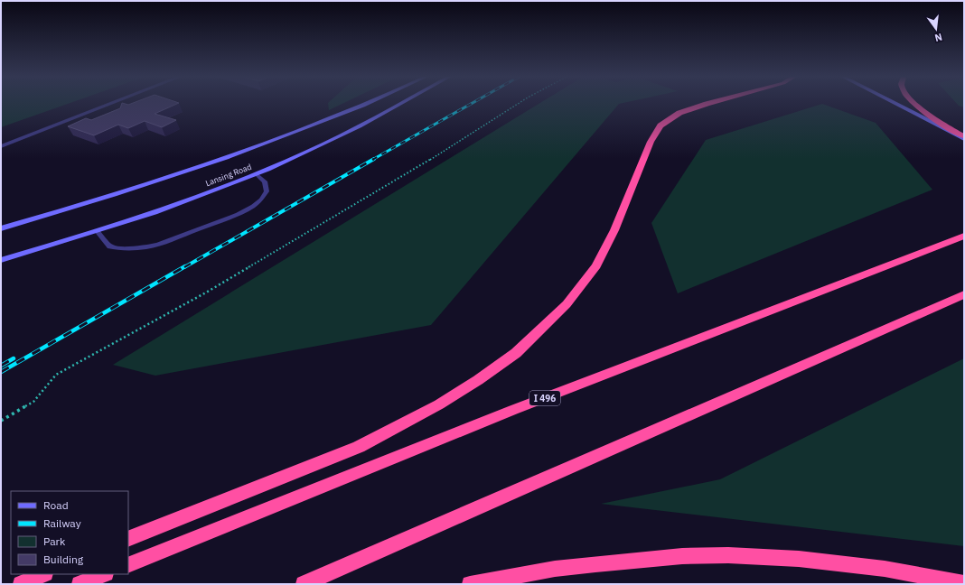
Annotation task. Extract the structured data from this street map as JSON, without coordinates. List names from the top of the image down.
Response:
{
  "streets": {
    "highway": ["I 496"],
    "main road": ["Lansing Road"]
  },
  "legend": [
    "Road",
    "Railway",
    "Park",
    "Building"
  ],
  "north": "bottom"
}
